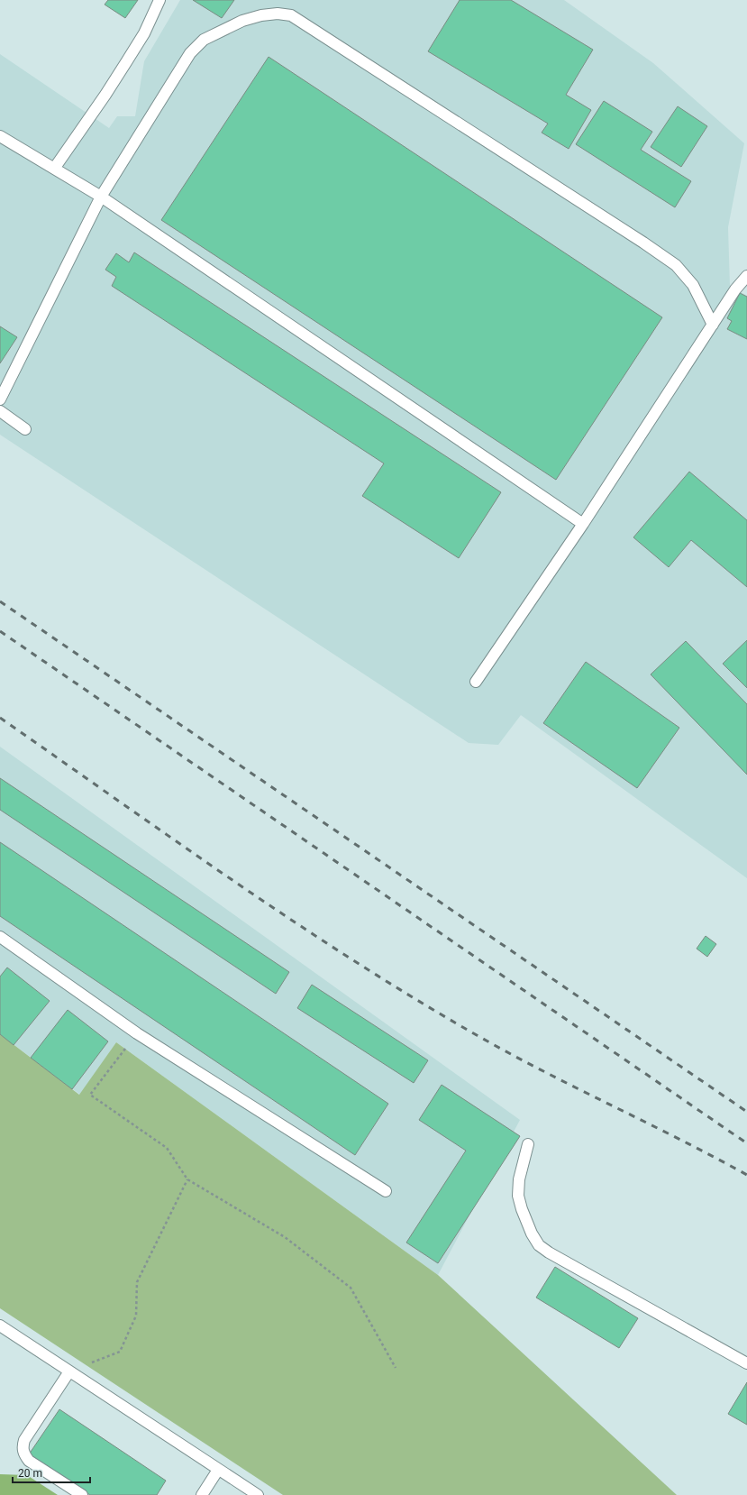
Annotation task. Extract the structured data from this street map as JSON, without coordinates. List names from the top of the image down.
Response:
{
  "scale_bar": "20 m"
}
